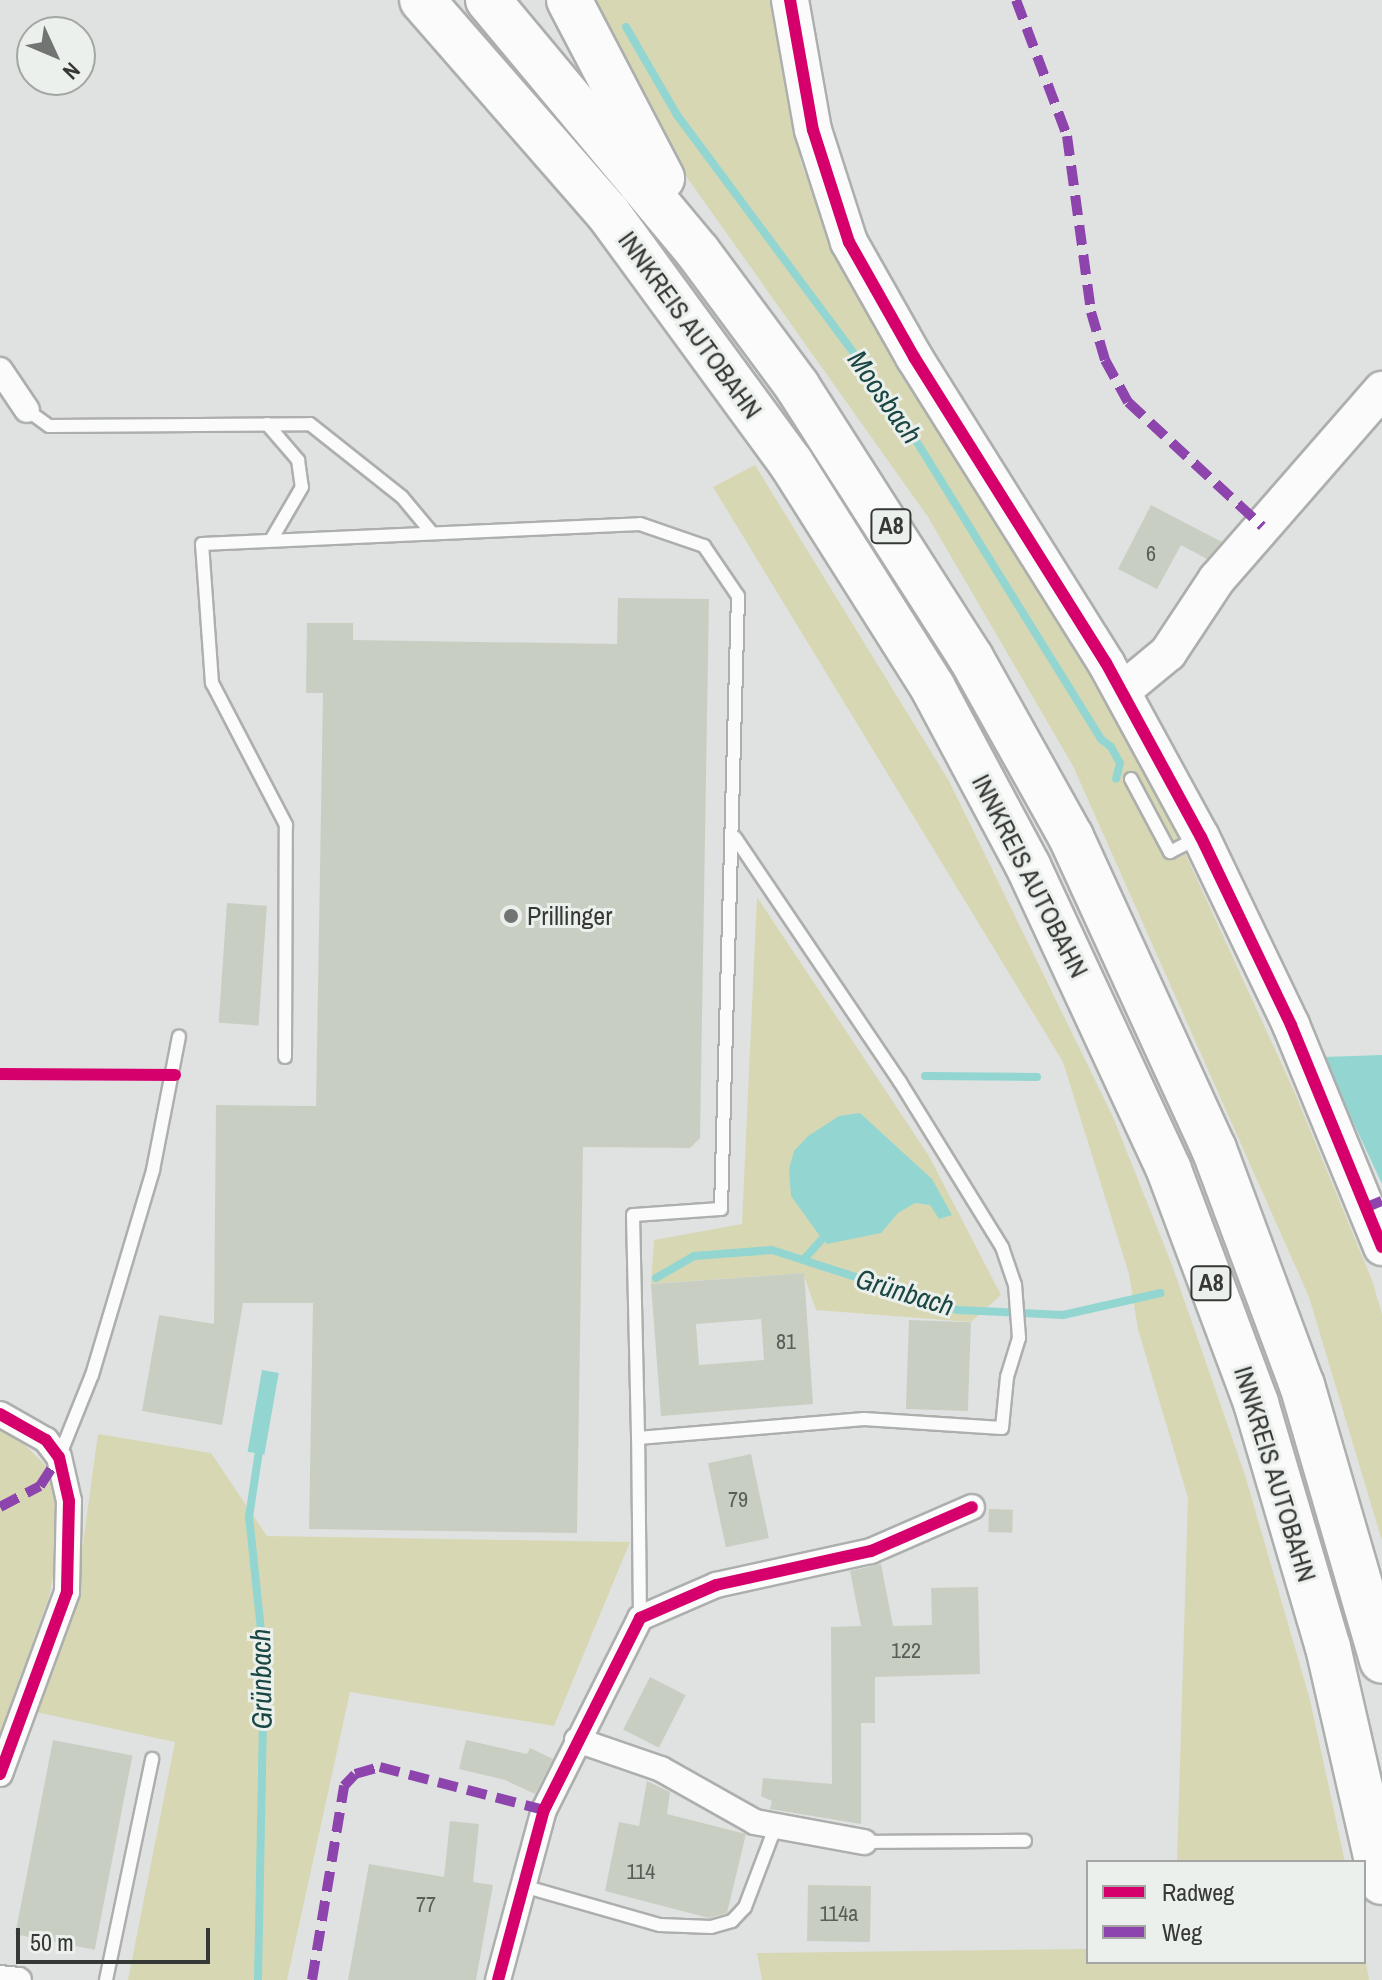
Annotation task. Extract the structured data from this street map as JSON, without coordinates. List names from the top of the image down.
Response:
{
  "streets": {
    "highway": ["INNKREIS AUTOBAHN", "A8"]
  },
  "water": ["Moosbach", "Grünbach"],
  "places": ["Prillinger"],
  "house_numbers": [
    "6",
    "81",
    "79",
    "122",
    "114",
    "77",
    "114a"
  ],
  "legend": ["Radweg", "Weg"],
  "scale_bar": "50 m",
  "north": "bottom right"
}
